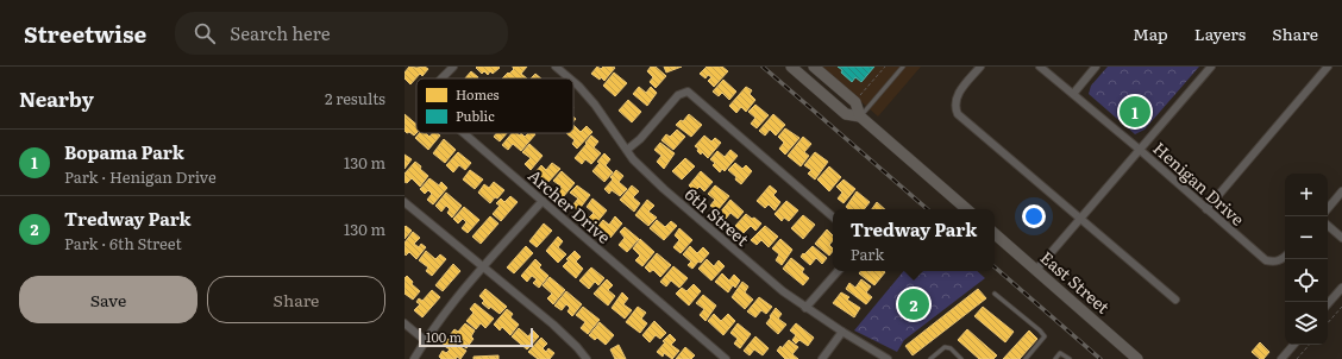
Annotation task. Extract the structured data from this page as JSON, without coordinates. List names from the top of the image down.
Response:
{
  "streets": {
    "street": [
      "Henigan Drive",
      "Archer Drive",
      "6th Street",
      "East Street"
    ]
  },
  "legend": ["Homes", "Public"],
  "scale_bar": "100 m",
  "page": {
    "header": "Streetwise",
    "search": "Search here",
    "nav": ["Map", "Layers", "Share"],
    "heading": ["Nearby", "2 results"],
    "pins": ["1", "2"],
    "list": [
      {
        "mark": "1",
        "name": "Bopama Park",
        "note": "Park · Henigan Drive",
        "value": "130 m"
      },
      {
        "mark": "2",
        "name": "Tredway Park",
        "note": "Park · 6th Street",
        "value": "130 m"
      }
    ],
    "map_buttons": ["+", "−"],
    "popup": ["Tredway Park", "Park"],
    "buttons": ["Save", "Share"],
    "scale": "100 m"
  }
}
